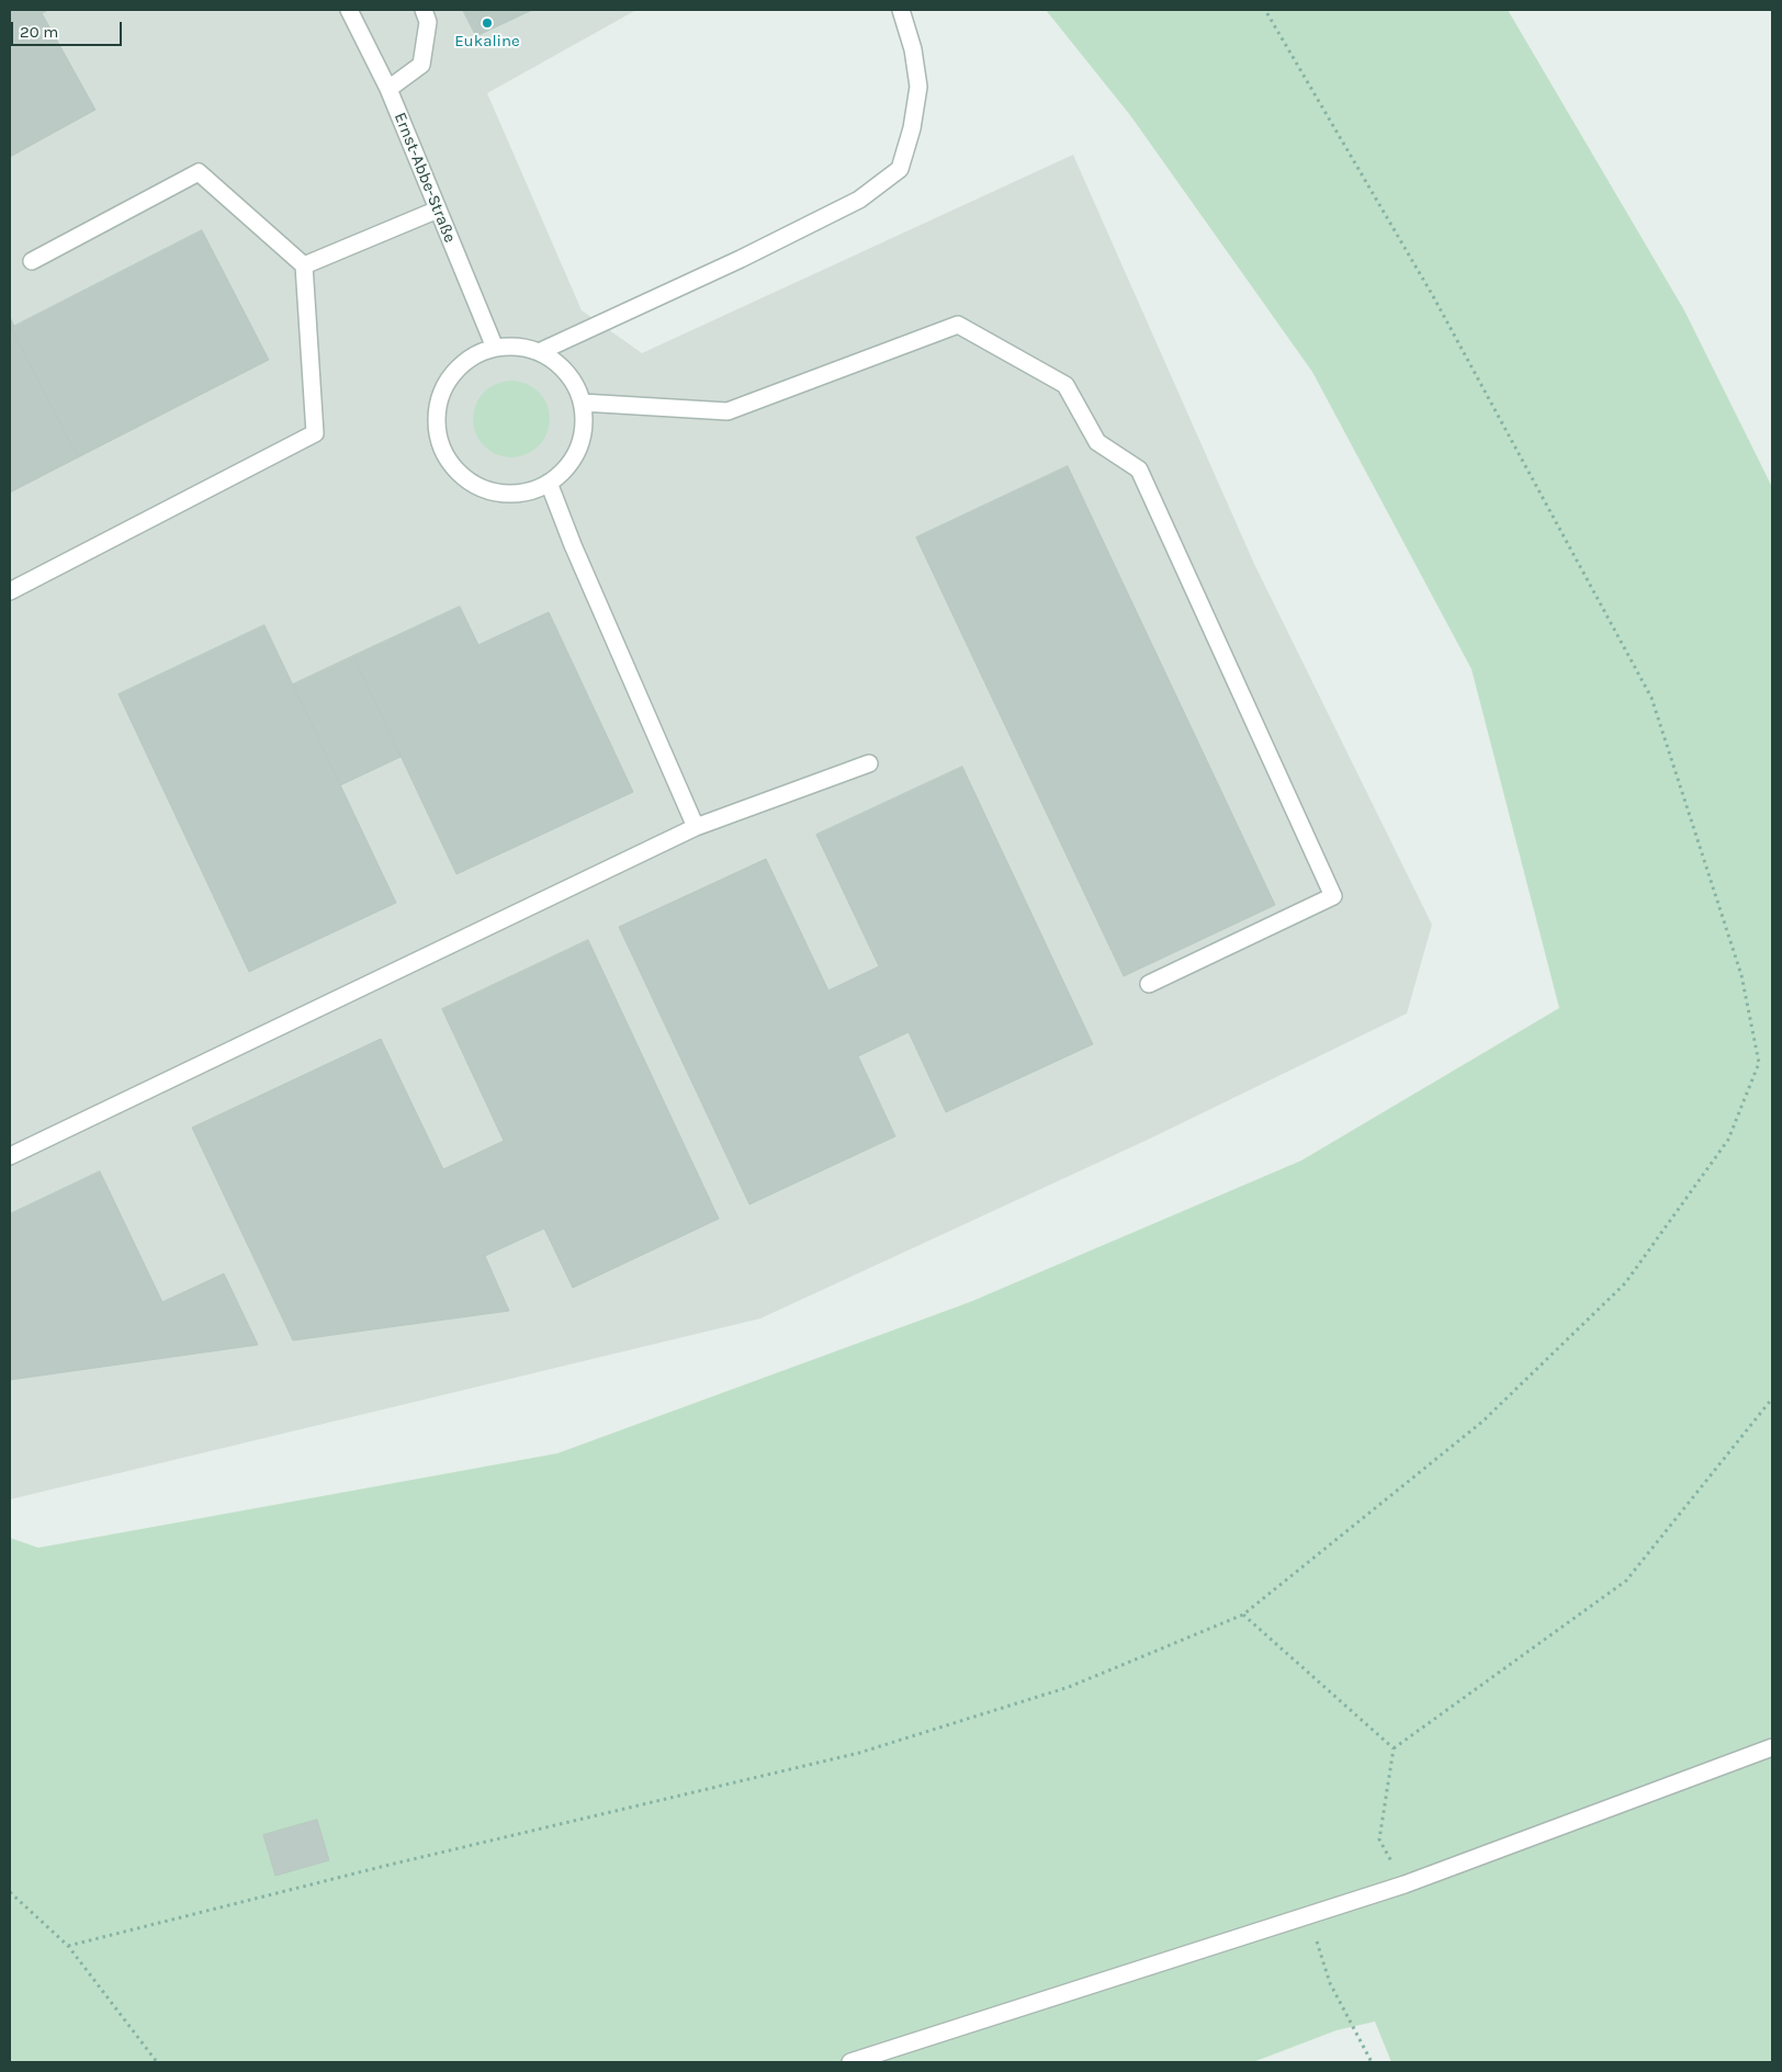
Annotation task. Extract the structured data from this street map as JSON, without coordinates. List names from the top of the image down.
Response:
{
  "streets": {
    "street": ["Ernst-Abbe-Straße"]
  },
  "places": ["Eukaline"],
  "scale_bar": "20 m"
}
